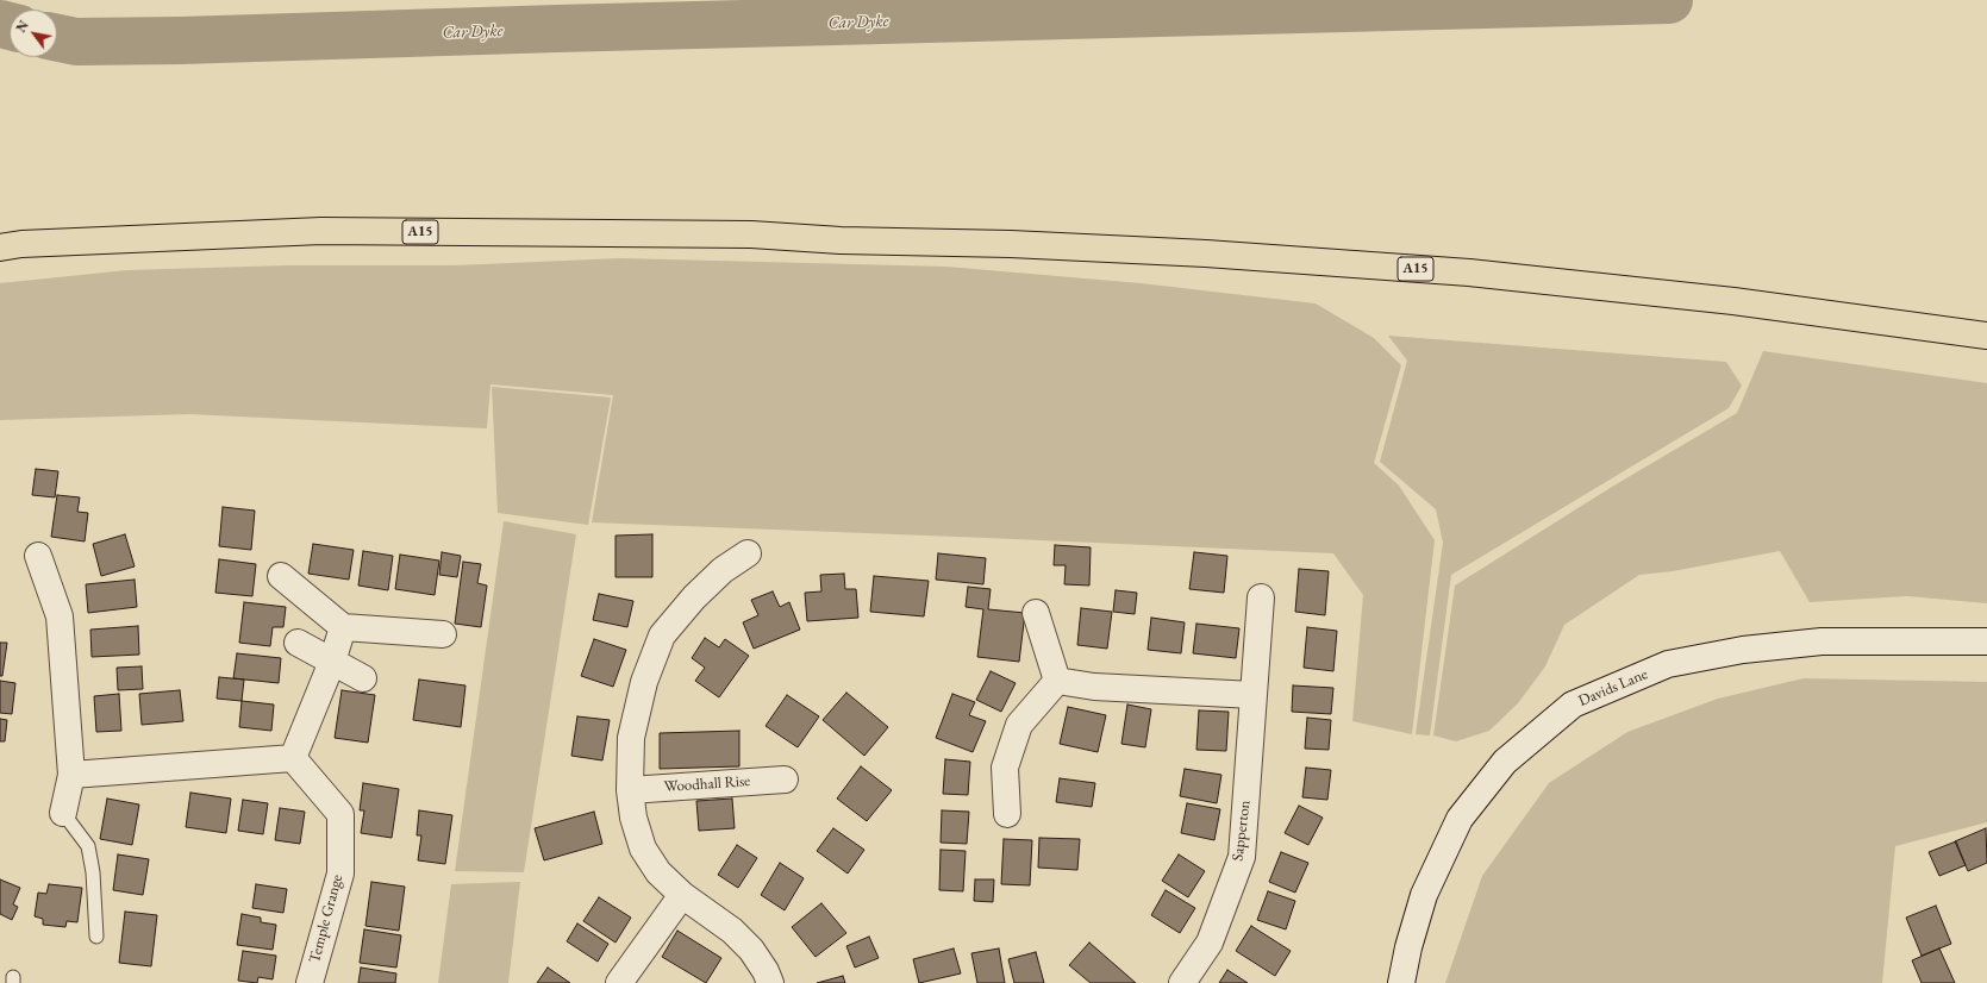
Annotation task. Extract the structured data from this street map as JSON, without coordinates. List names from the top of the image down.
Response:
{
  "streets": {
    "highway": ["A15"],
    "street": [
      "Davids Lane",
      "Woodhall Rise",
      "Sapperton",
      "Temple Grange"
    ]
  },
  "water": ["Car Dyke"],
  "north": "top left"
}
